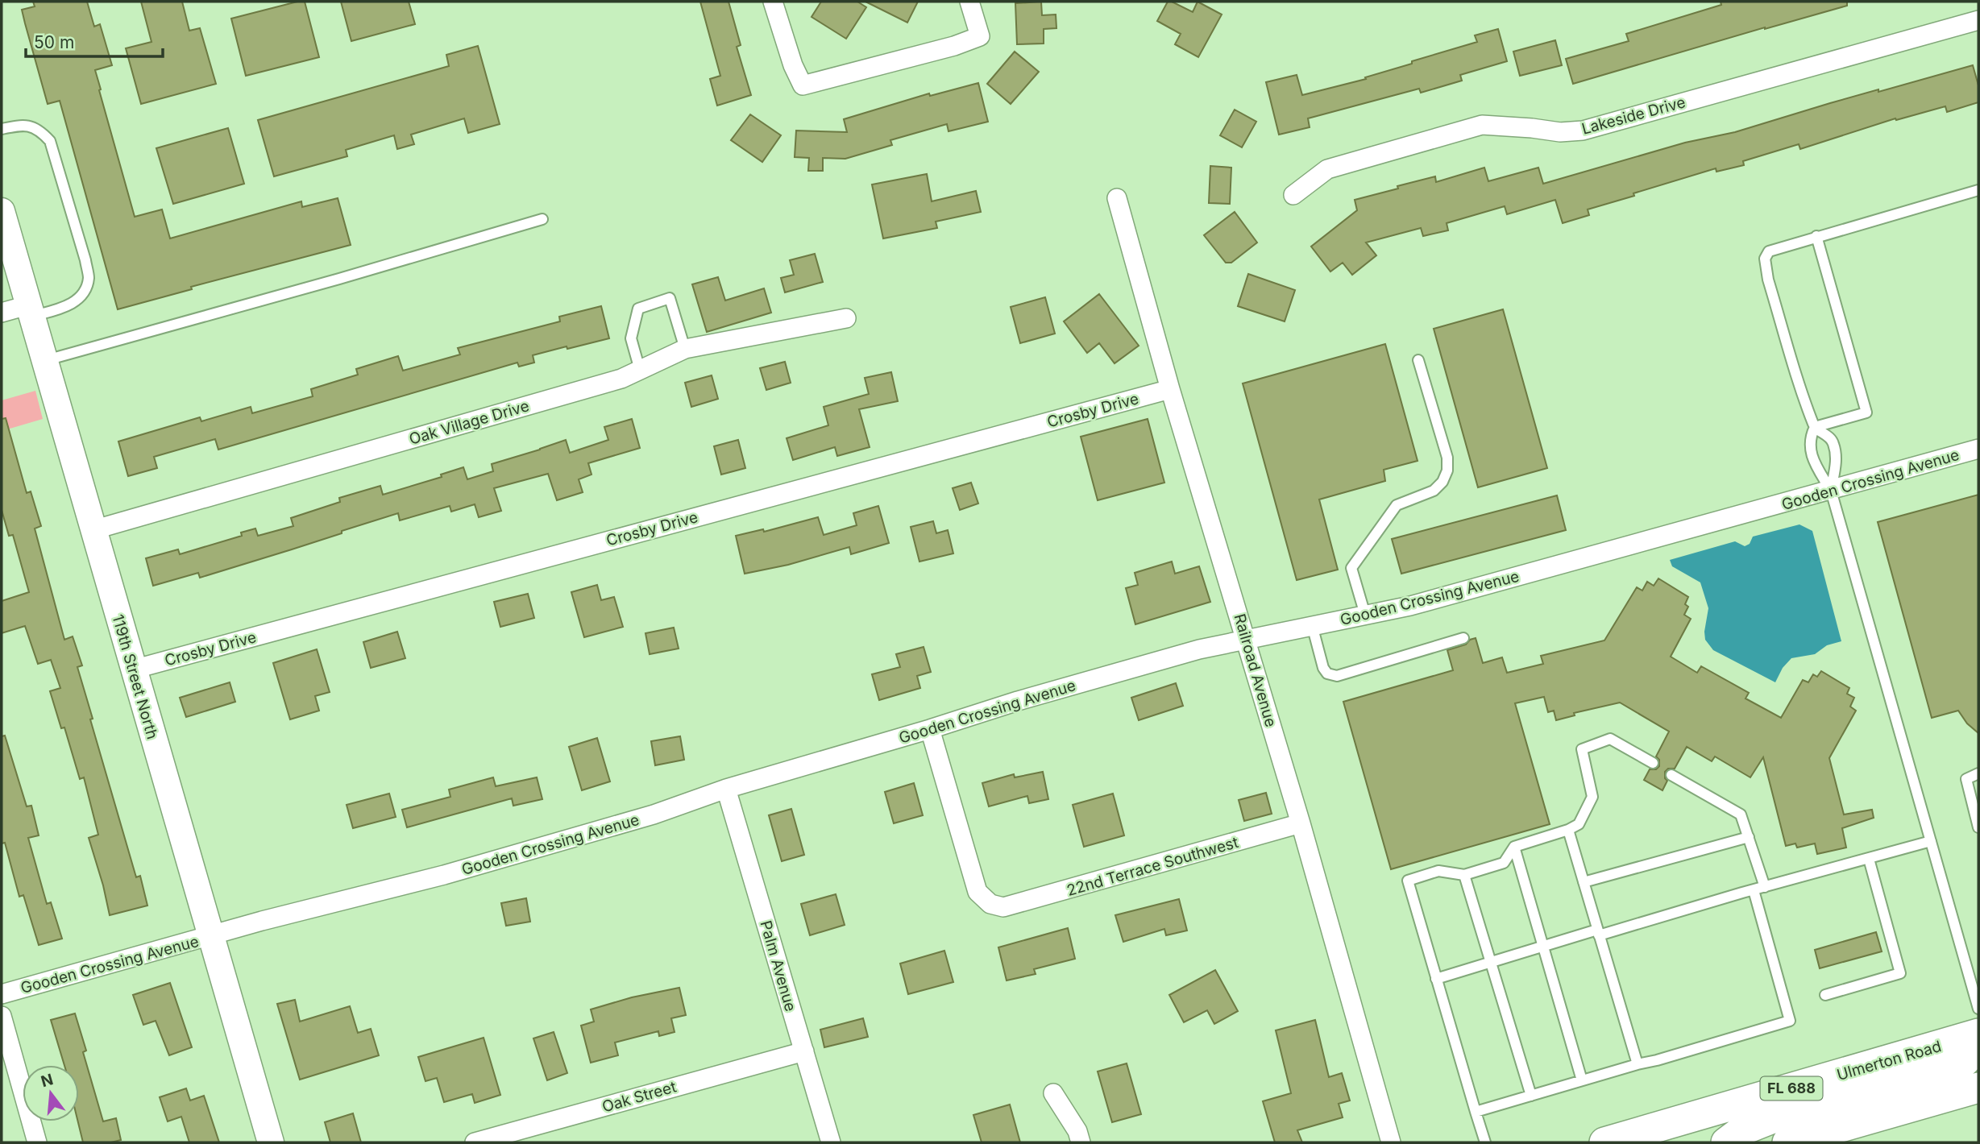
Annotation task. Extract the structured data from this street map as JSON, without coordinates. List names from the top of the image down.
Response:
{
  "streets": {
    "main road": ["Ulmerton Road", "FL 688"],
    "street": [
      "Lakeside Drive",
      "Crosby Drive",
      "Oak Village Drive",
      "Gooden Crossing Avenue",
      "Railroad Avenue",
      "119th Street North",
      "22nd Terrace Southwest",
      "Palm Avenue",
      "Oak Street"
    ]
  },
  "crossings": [
    ["Crosby Drive", "Railroad Avenue"],
    ["Crosby Drive", "119th Street North"],
    ["Oak Village Drive", "119th Street North"],
    ["Gooden Crossing Avenue", "Railroad Avenue"],
    ["Gooden Crossing Avenue", "119th Street North"],
    ["Gooden Crossing Avenue", "22nd Terrace Southwest"],
    ["Gooden Crossing Avenue", "Palm Avenue"],
    ["Railroad Avenue", "22nd Terrace Southwest"],
    ["Palm Avenue", "Oak Street"]
  ],
  "scale_bar": "50 m",
  "north": "top"
}
